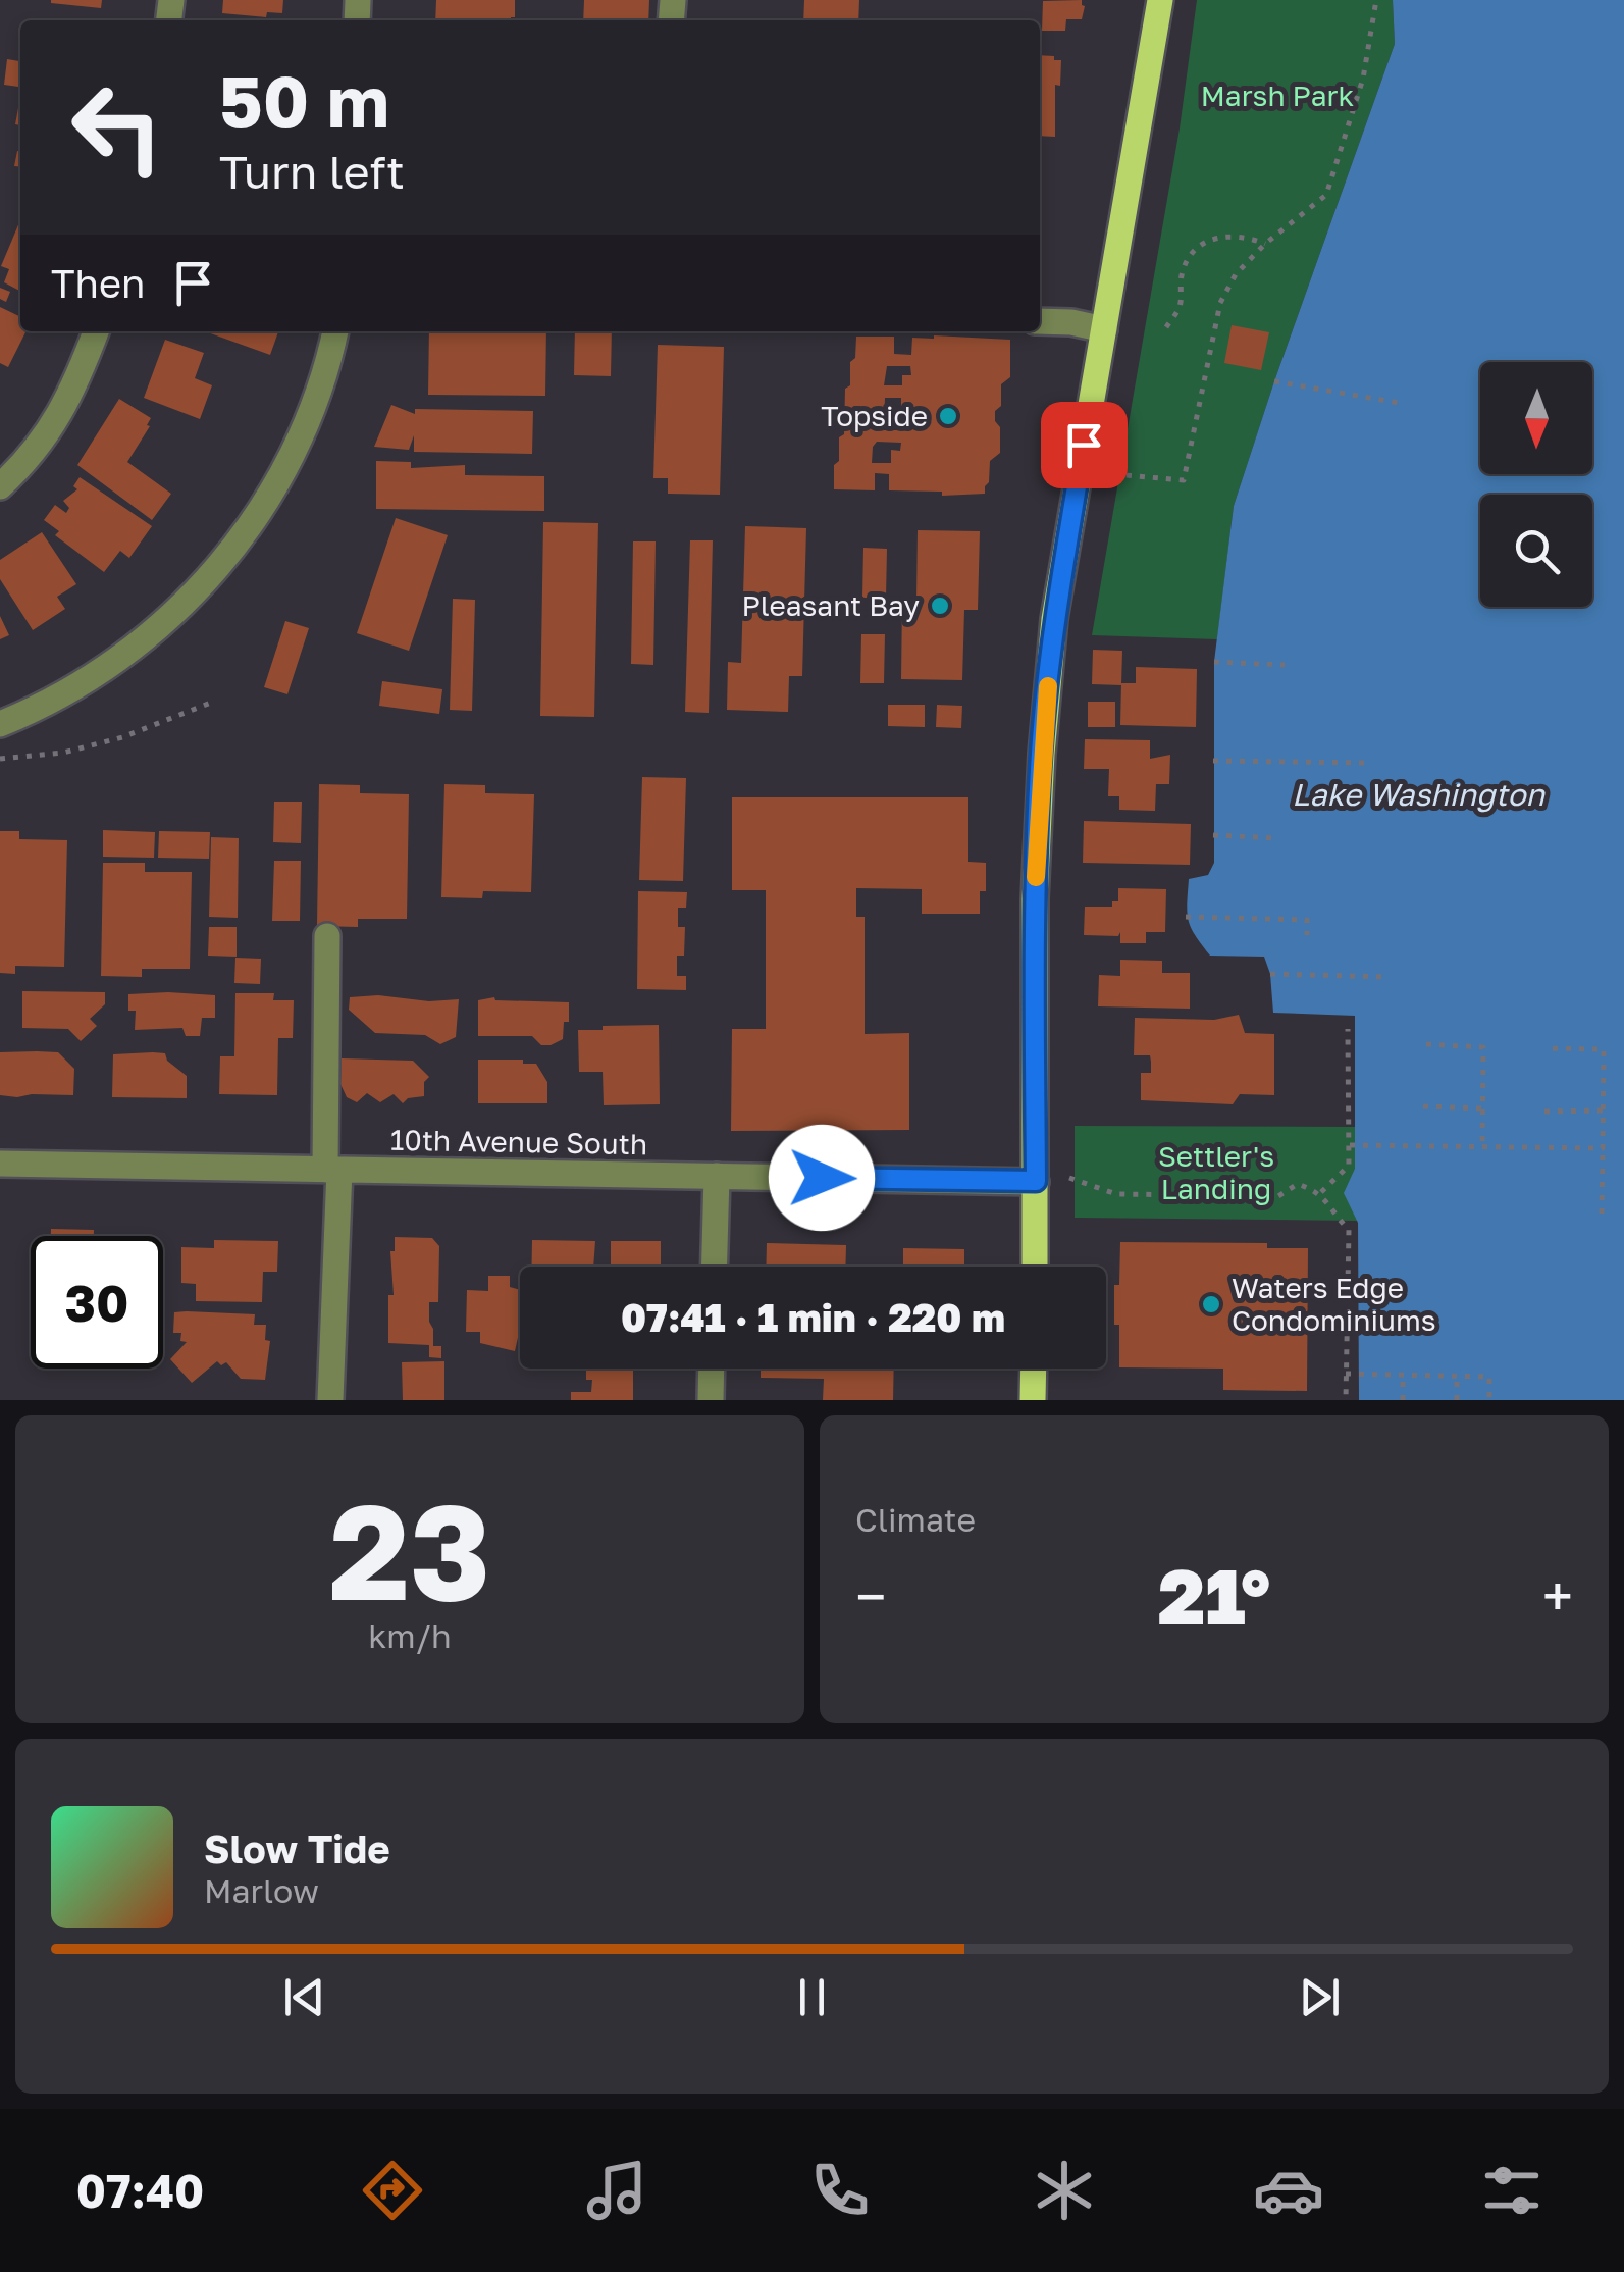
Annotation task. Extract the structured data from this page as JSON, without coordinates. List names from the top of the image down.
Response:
{
  "streets": {
    "street": ["10th Avenue South"]
  },
  "water": ["Lake Washington"],
  "parks": ["Marsh Park", "Settler's Landing"],
  "places": ["Topside", "Pleasant Bay", "Waters Edge Condominiums"],
  "north": "bottom",
  "page": {
    "turn": ["50 m", "Turn left"],
    "then": "Then",
    "limit": "30",
    "trip": "07:41 · 1 min · 220 m",
    "tile": [
      ["23", "km/h"],
      "Climate"
    ],
    "heat": ["−", "21°", "+"],
    "song": ["Slow Tide", "Marlow"],
    "tabs": "07:40"
  }
}
